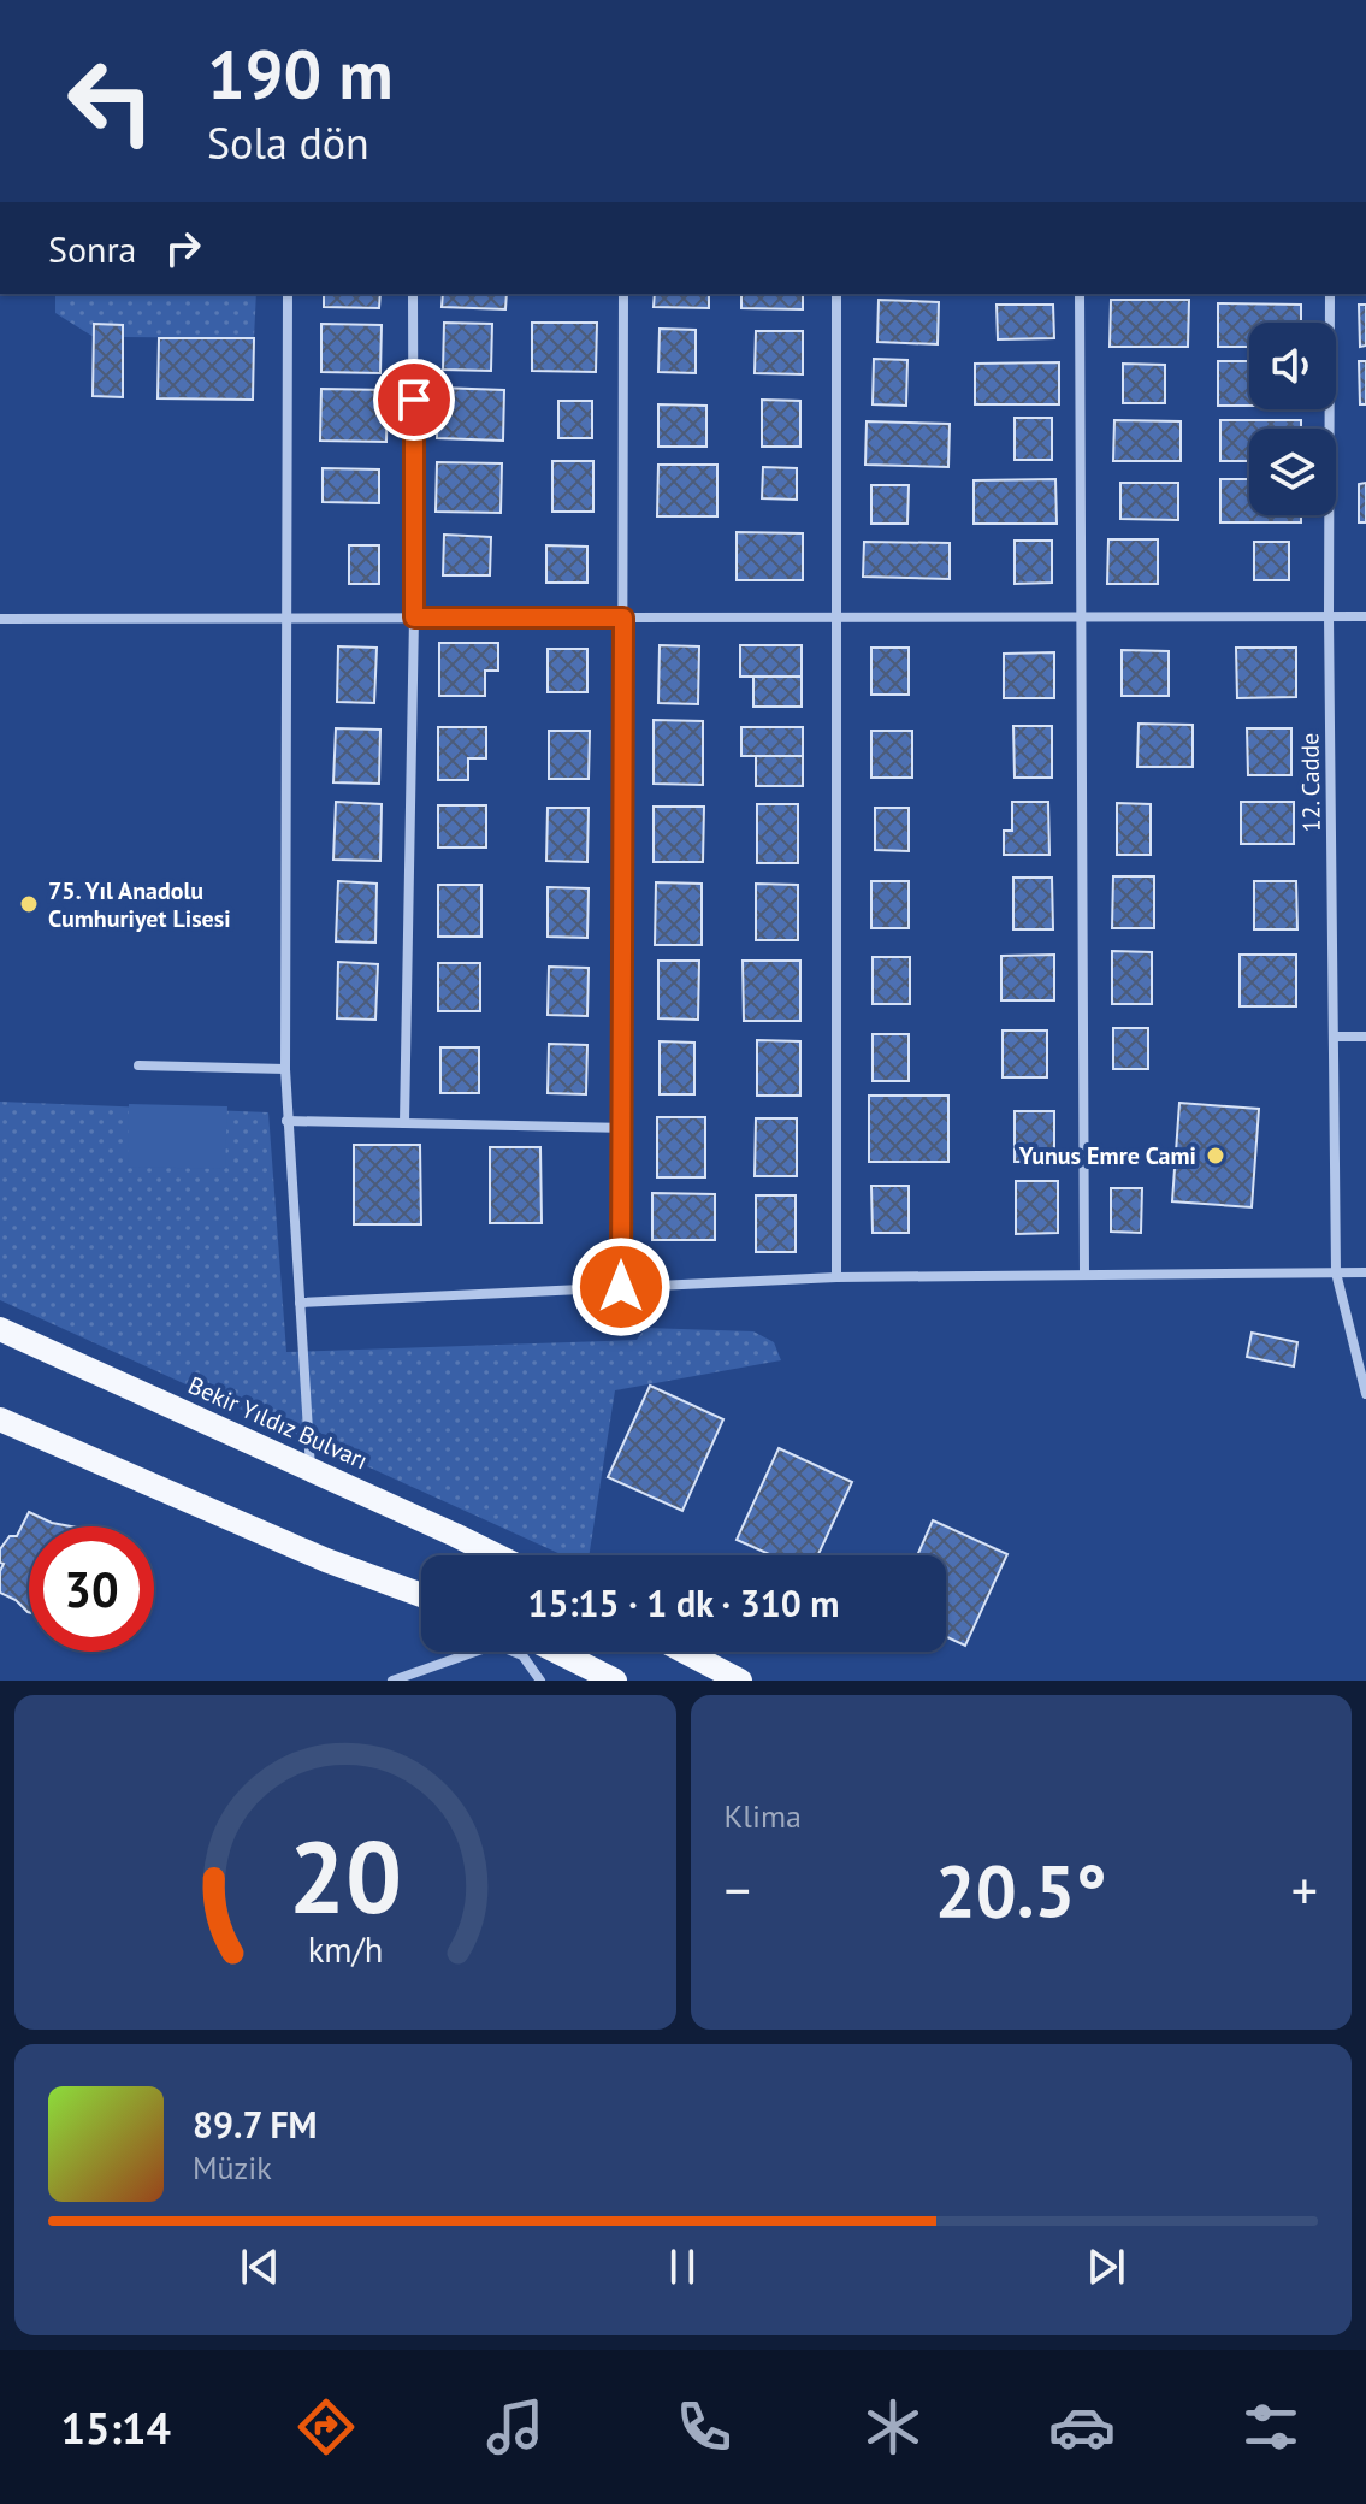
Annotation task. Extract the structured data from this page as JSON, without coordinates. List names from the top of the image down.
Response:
{
  "streets": {
    "main road": ["Bekir Yıldız Bulvarı"],
    "street": ["12. Cadde"]
  },
  "places": ["75. Yıl Anadolu Cumhuriyet Lisesi", "Yunus Emre Cami"],
  "page": {
    "turn": ["190 m", "Sola dön"],
    "then": "Sonra",
    "limit": "30",
    "trip": "15:15 · 1 dk · 310 m",
    "tile": "Klima",
    "heat": ["−", "20.5°", "+"],
    "song": ["89.7 FM", "Müzik"],
    "tabs": "15:14",
    "gauge": ["20", "km/h"]
  }
}
